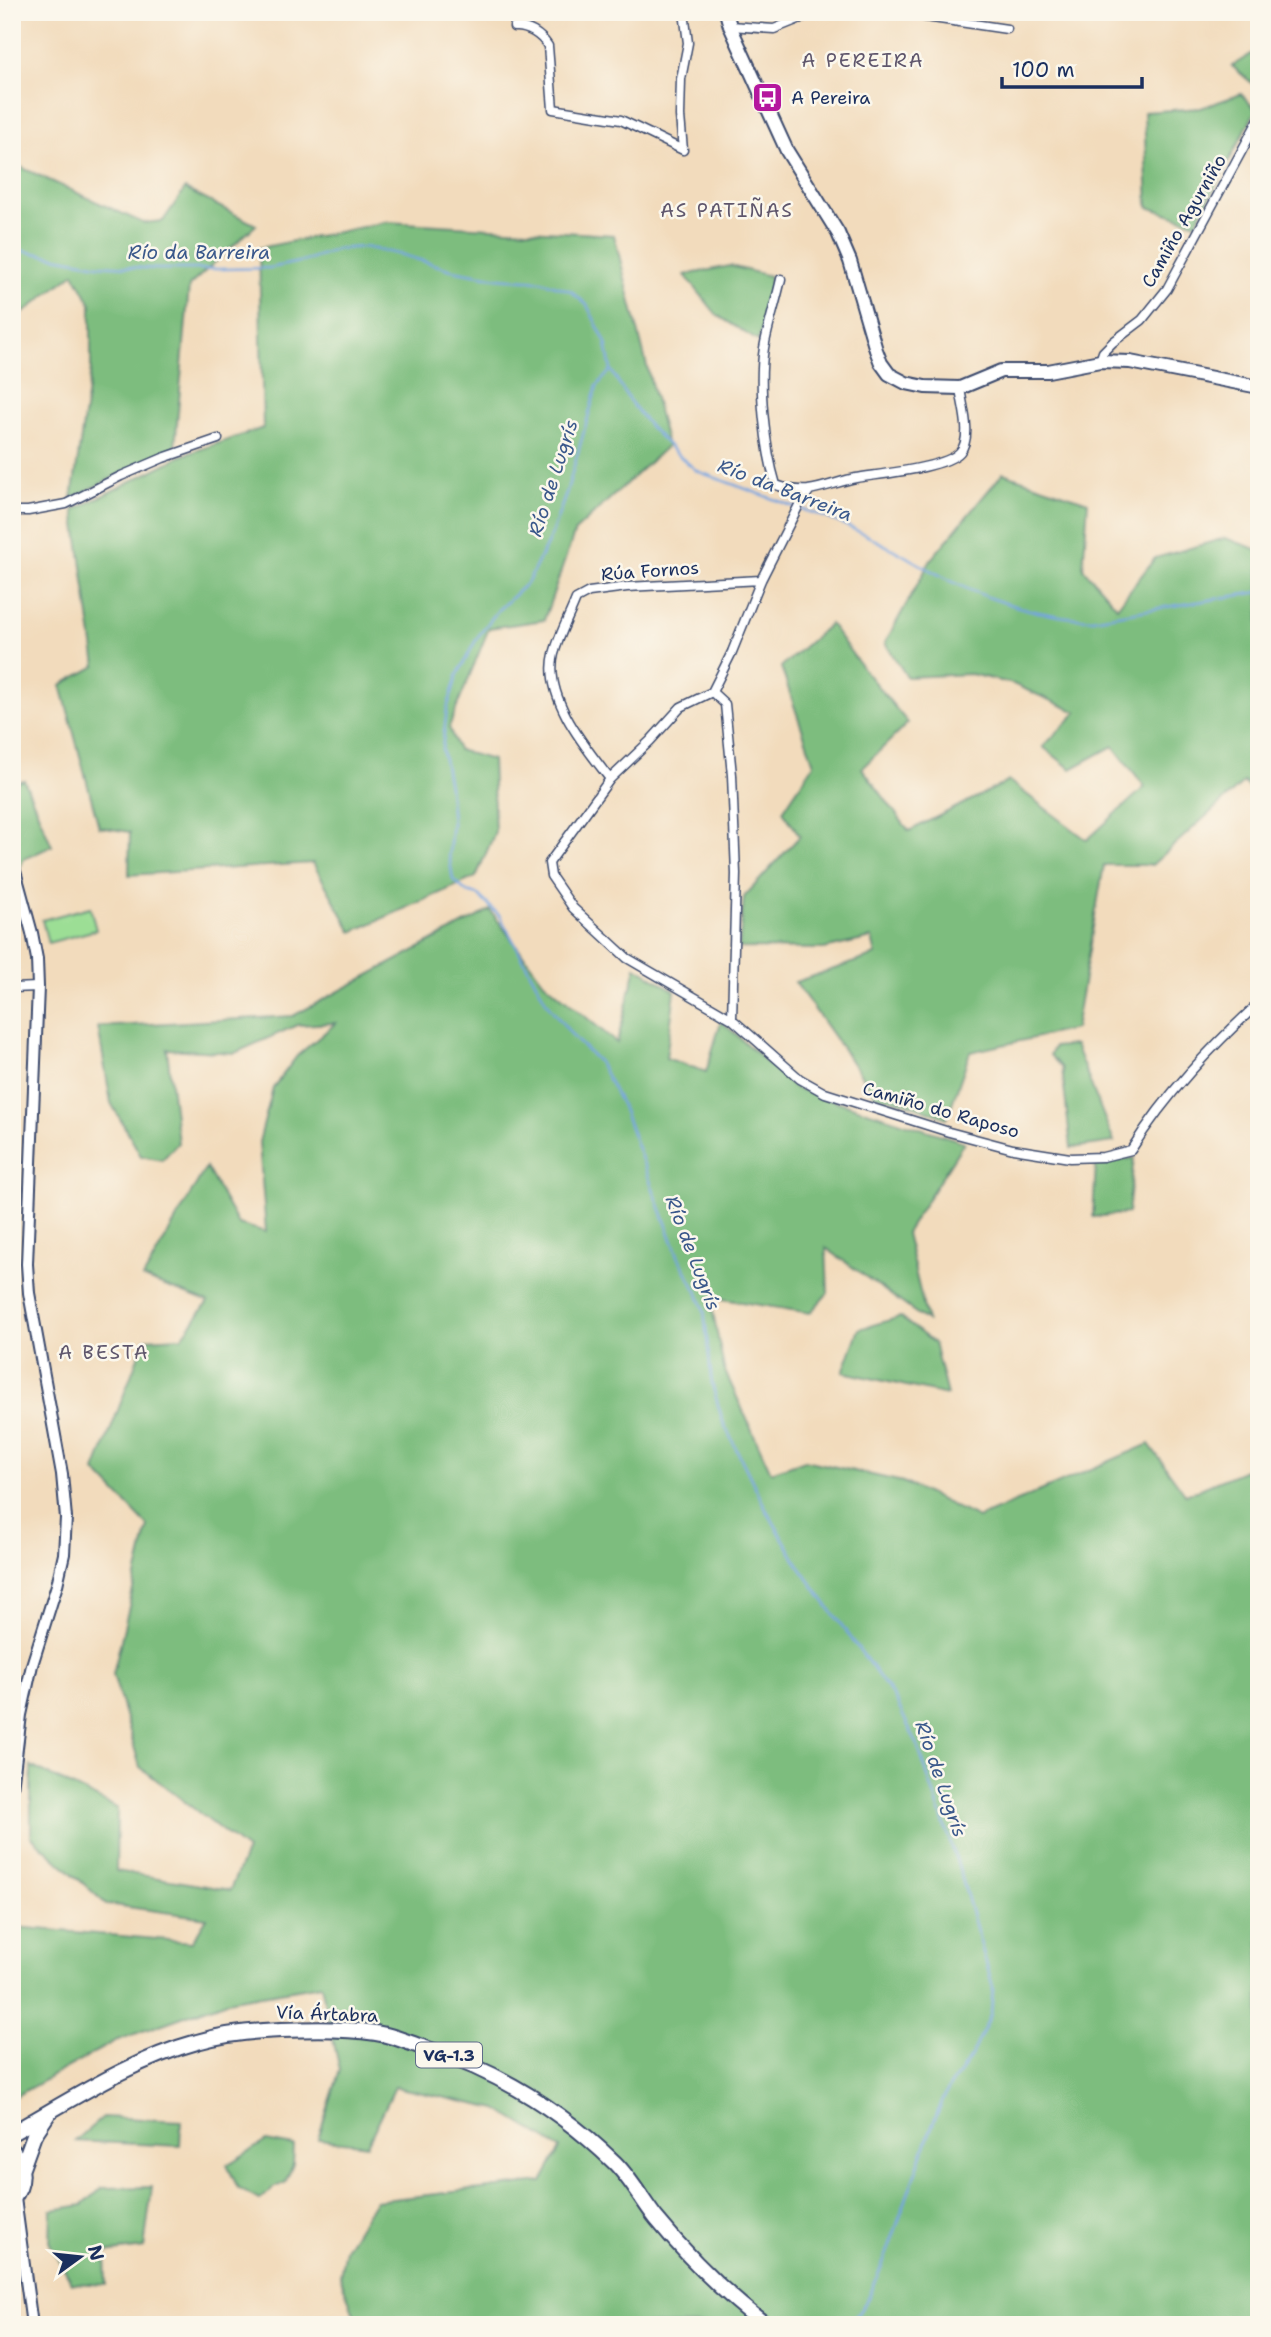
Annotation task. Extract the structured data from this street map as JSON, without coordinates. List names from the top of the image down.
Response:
{
  "streets": {
    "highway": ["Vía Ártabra", "VG-1.3"],
    "street": ["Camiño Agurniño", "Rúa Fornos", "Camiño do Raposo"]
  },
  "districts": ["A PEREIRA", "AS PATIÑAS", "A BESTA"],
  "water": ["Río da Barreira", "Río de Lugrís"],
  "places": {
    "bus stop": ["A Pereira"]
  },
  "scale_bar": "100 m",
  "north": "right"
}
